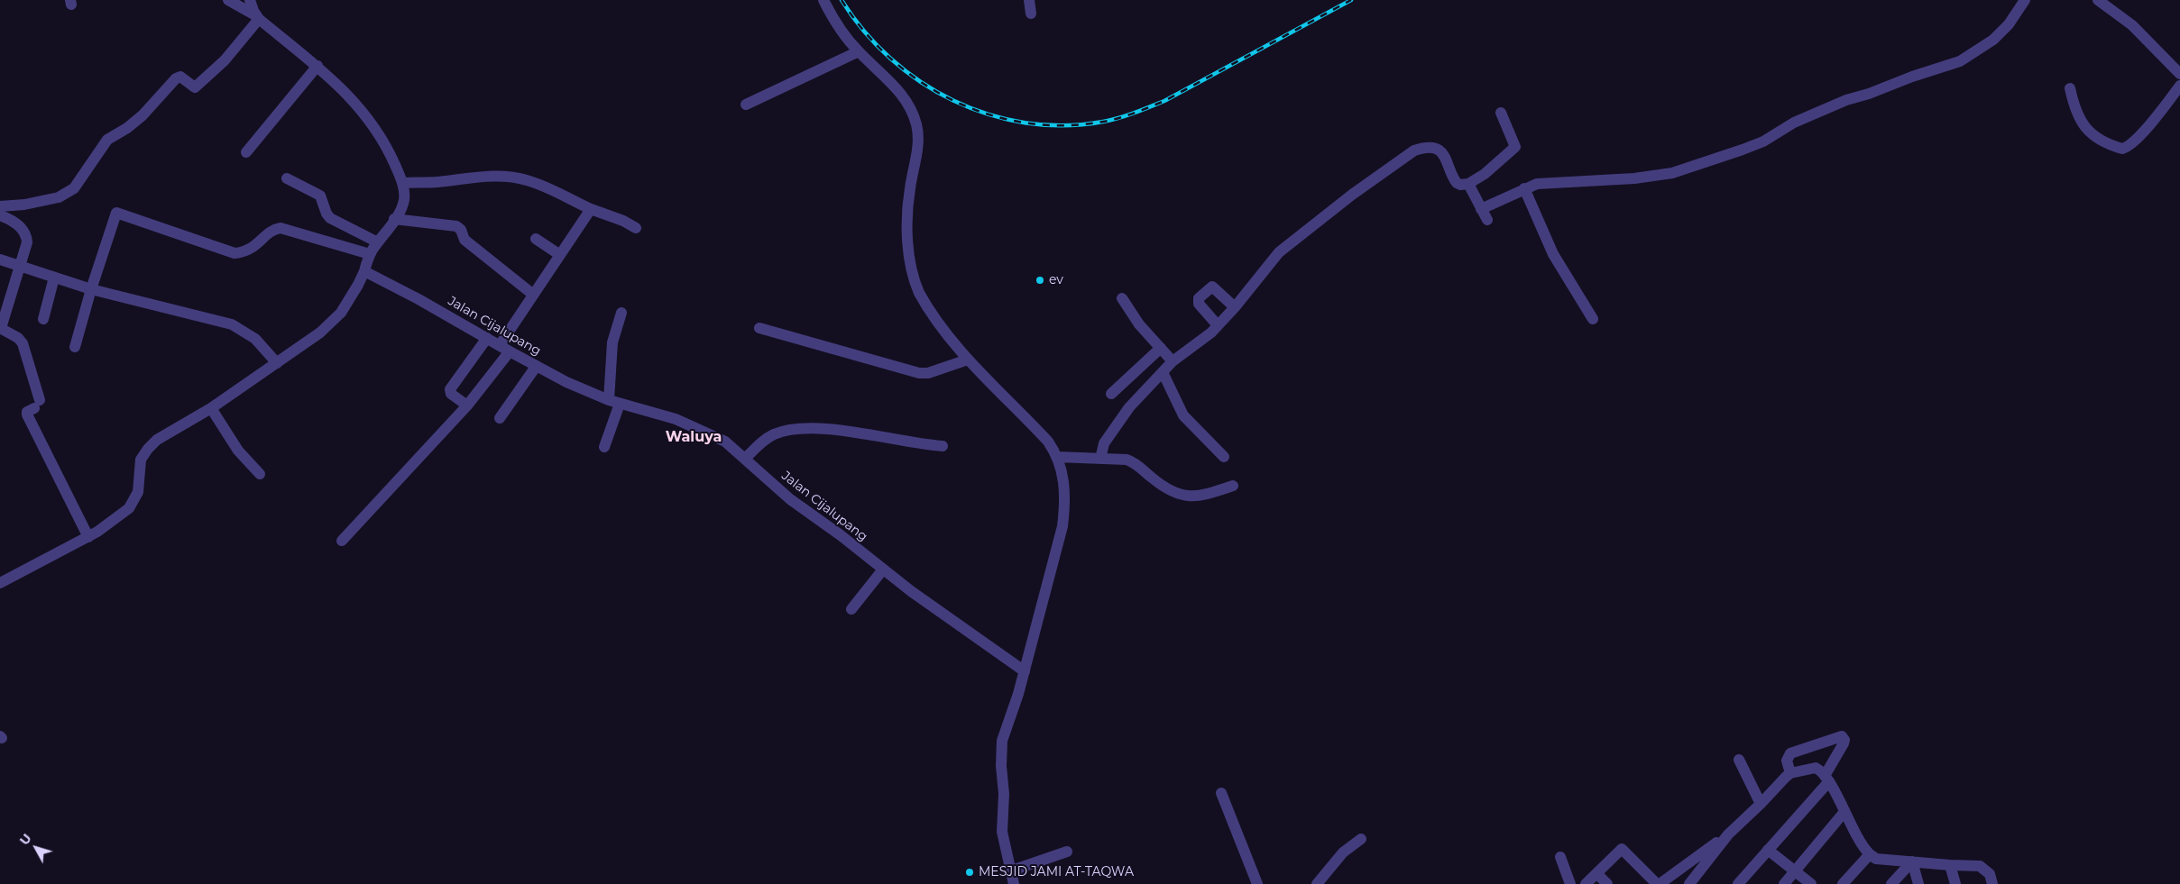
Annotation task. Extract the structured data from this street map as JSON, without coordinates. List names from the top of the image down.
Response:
{
  "streets": {
    "street": ["Jalan Cijalupang"]
  },
  "districts": ["Waluya"],
  "places": ["ev", "MESJID JAMI AT-TAQWA"],
  "north": "top left"
}
